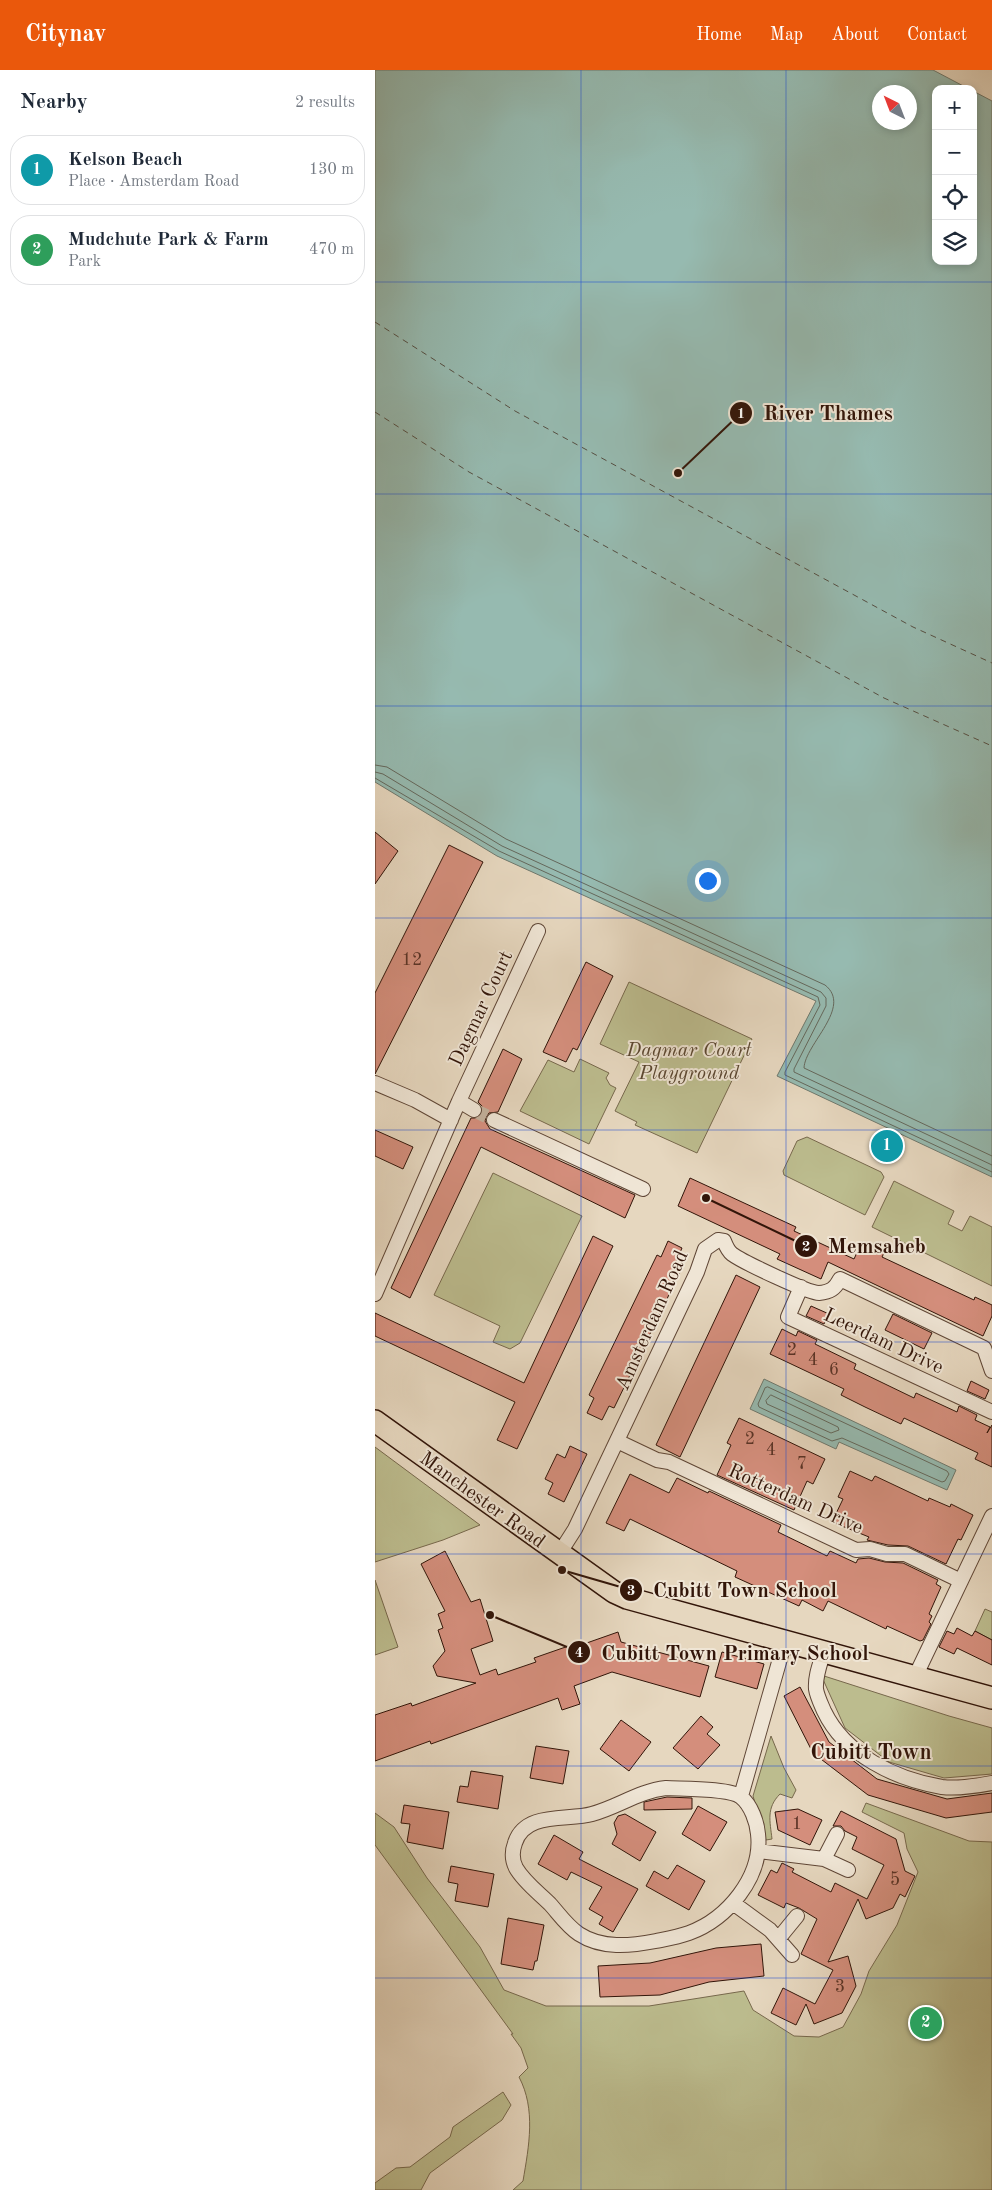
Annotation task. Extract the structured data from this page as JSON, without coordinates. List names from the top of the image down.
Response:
{
  "streets": {
    "main road": ["Manchester Road"],
    "street": [
      "Dagmar Court",
      "Amsterdam Road",
      "Leerdam Drive",
      "Rotterdam Drive"
    ]
  },
  "crossings": [
    ["Amsterdam Road", "Leerdam Drive"],
    ["Amsterdam Road", "Rotterdam Drive"],
    ["Amsterdam Road", "Manchester Road"]
  ],
  "districts": ["Cubitt Town"],
  "parks": ["Dagmar Court Playground"],
  "places": [
    "River Thames",
    "Memsaheb",
    "Cubitt Town School",
    "Cubitt Town Primary School"
  ],
  "house_numbers": [
    "12",
    "2",
    "4",
    "6",
    "2",
    "4",
    "7",
    "1",
    "5",
    "3"
  ],
  "north": "top left",
  "page": {
    "header": "Citynav",
    "nav": [
      "Home",
      "Map",
      "About",
      "Contact"
    ],
    "heading": ["Nearby", "2 results"],
    "map_buttons": ["+", "−"],
    "list": [
      {
        "mark": "1",
        "name": "Kelson Beach",
        "note": "Place · Amsterdam Road",
        "value": "130 m"
      },
      {
        "mark": "2",
        "name": "Mudchute Park & Farm",
        "note": "Park",
        "value": "470 m"
      }
    ],
    "pins": ["1", "2"]
  }
}
